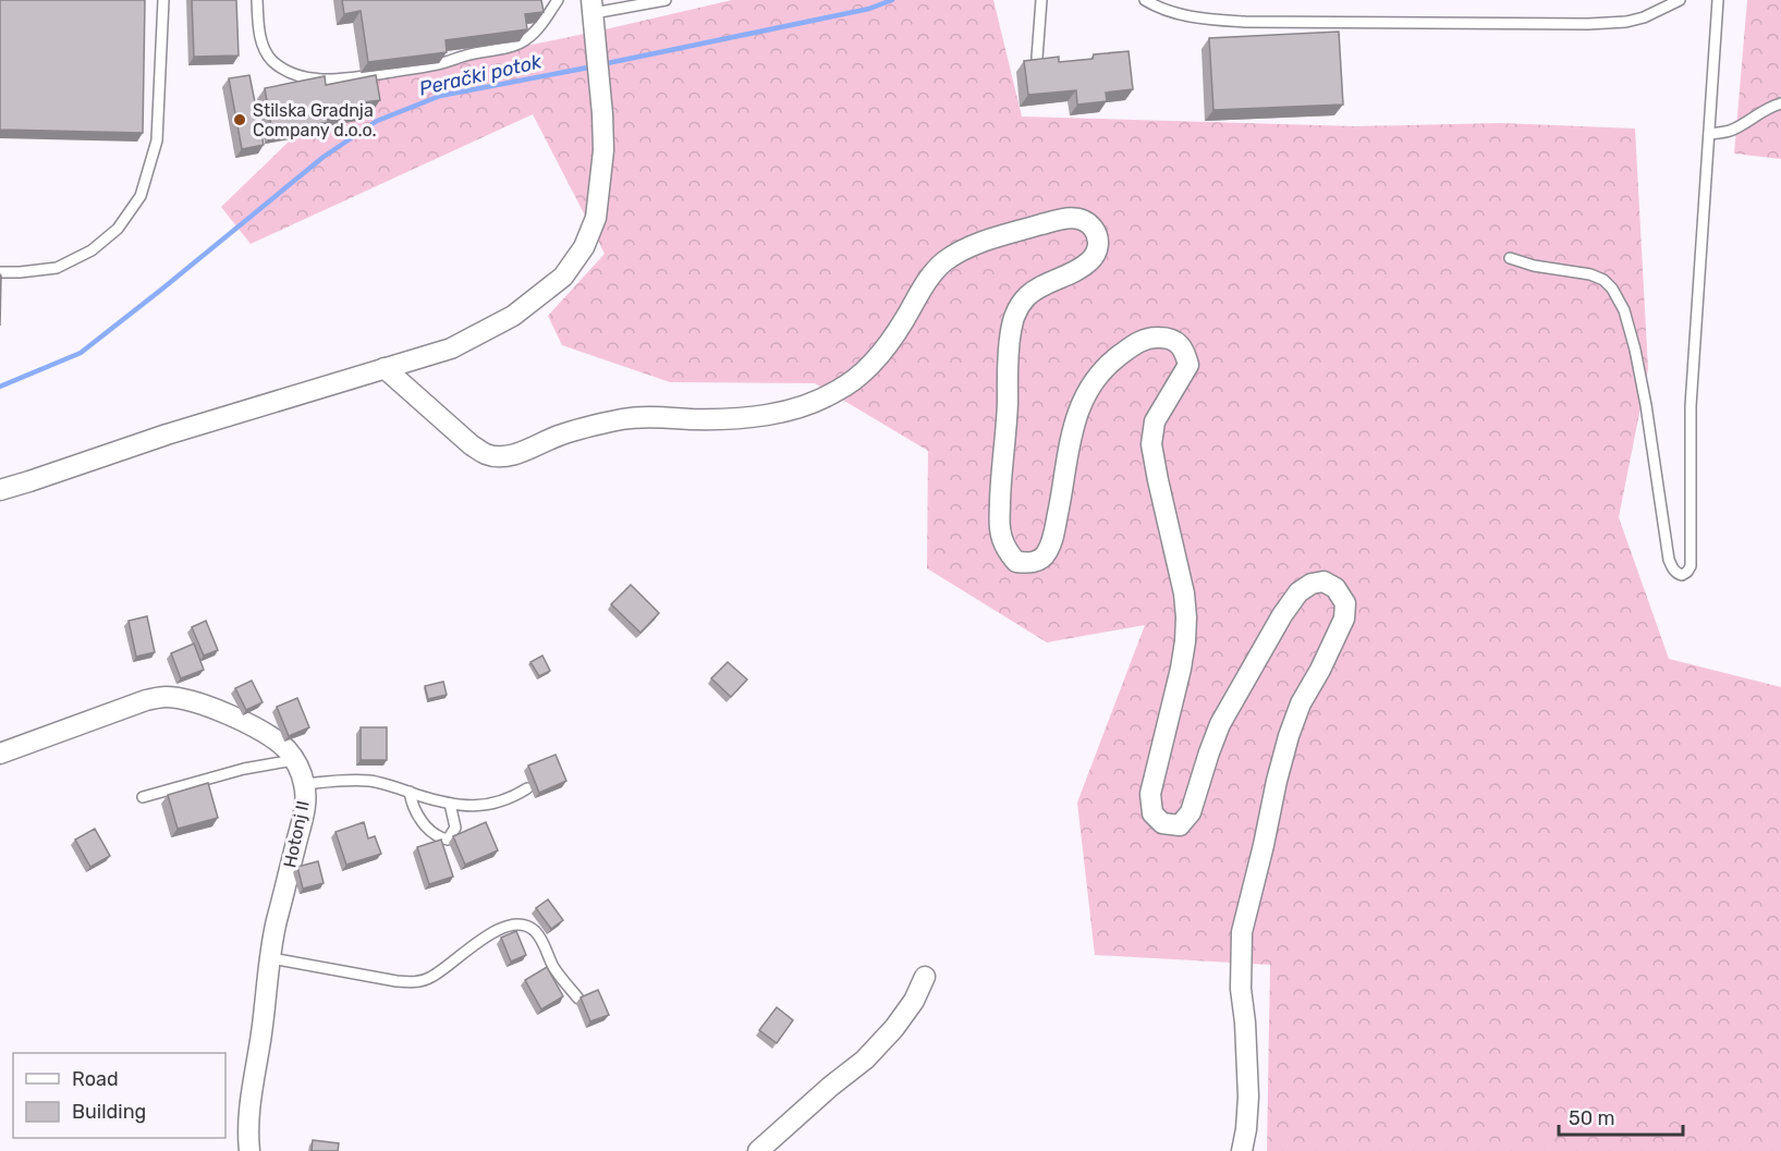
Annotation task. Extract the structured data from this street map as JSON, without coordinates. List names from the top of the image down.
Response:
{
  "streets": {
    "street": ["Hotonj II"]
  },
  "water": ["Perački potok"],
  "places": ["Stilska Gradnja Company d.o.o."],
  "legend": ["Road", "Building"],
  "scale_bar": "50 m"
}
